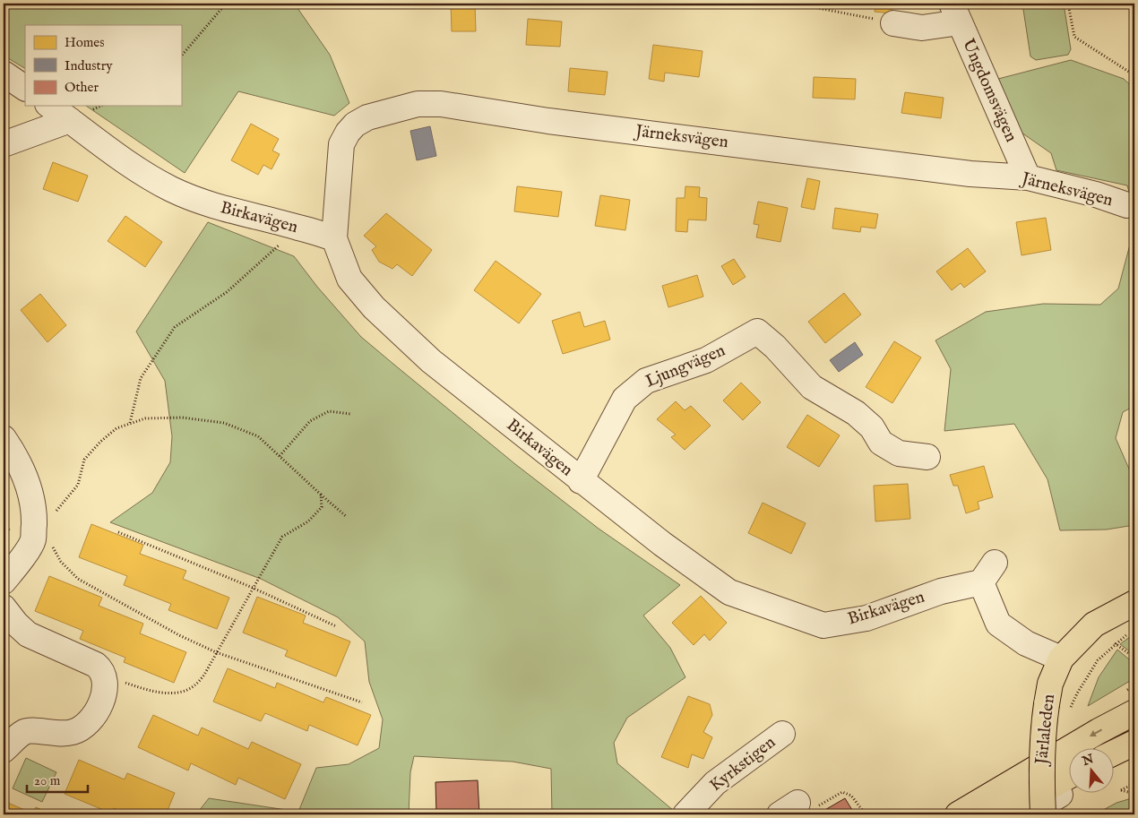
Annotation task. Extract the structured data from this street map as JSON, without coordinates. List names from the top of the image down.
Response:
{
  "streets": {
    "main road": ["Järlaleden"],
    "street": [
      "Ungdomsvägen",
      "Järneksvägen",
      "Birkavägen",
      "Ljungvägen",
      "Kyrkstigen"
    ]
  },
  "crossings": [
    ["Ungdomsvägen", "Järneksvägen"],
    ["Järneksvägen", "Birkavägen"],
    ["Birkavägen", "Ljungvägen"]
  ],
  "legend": ["Homes", "Industry", "Other"],
  "scale_bar": "20 m",
  "north": "top"
}
